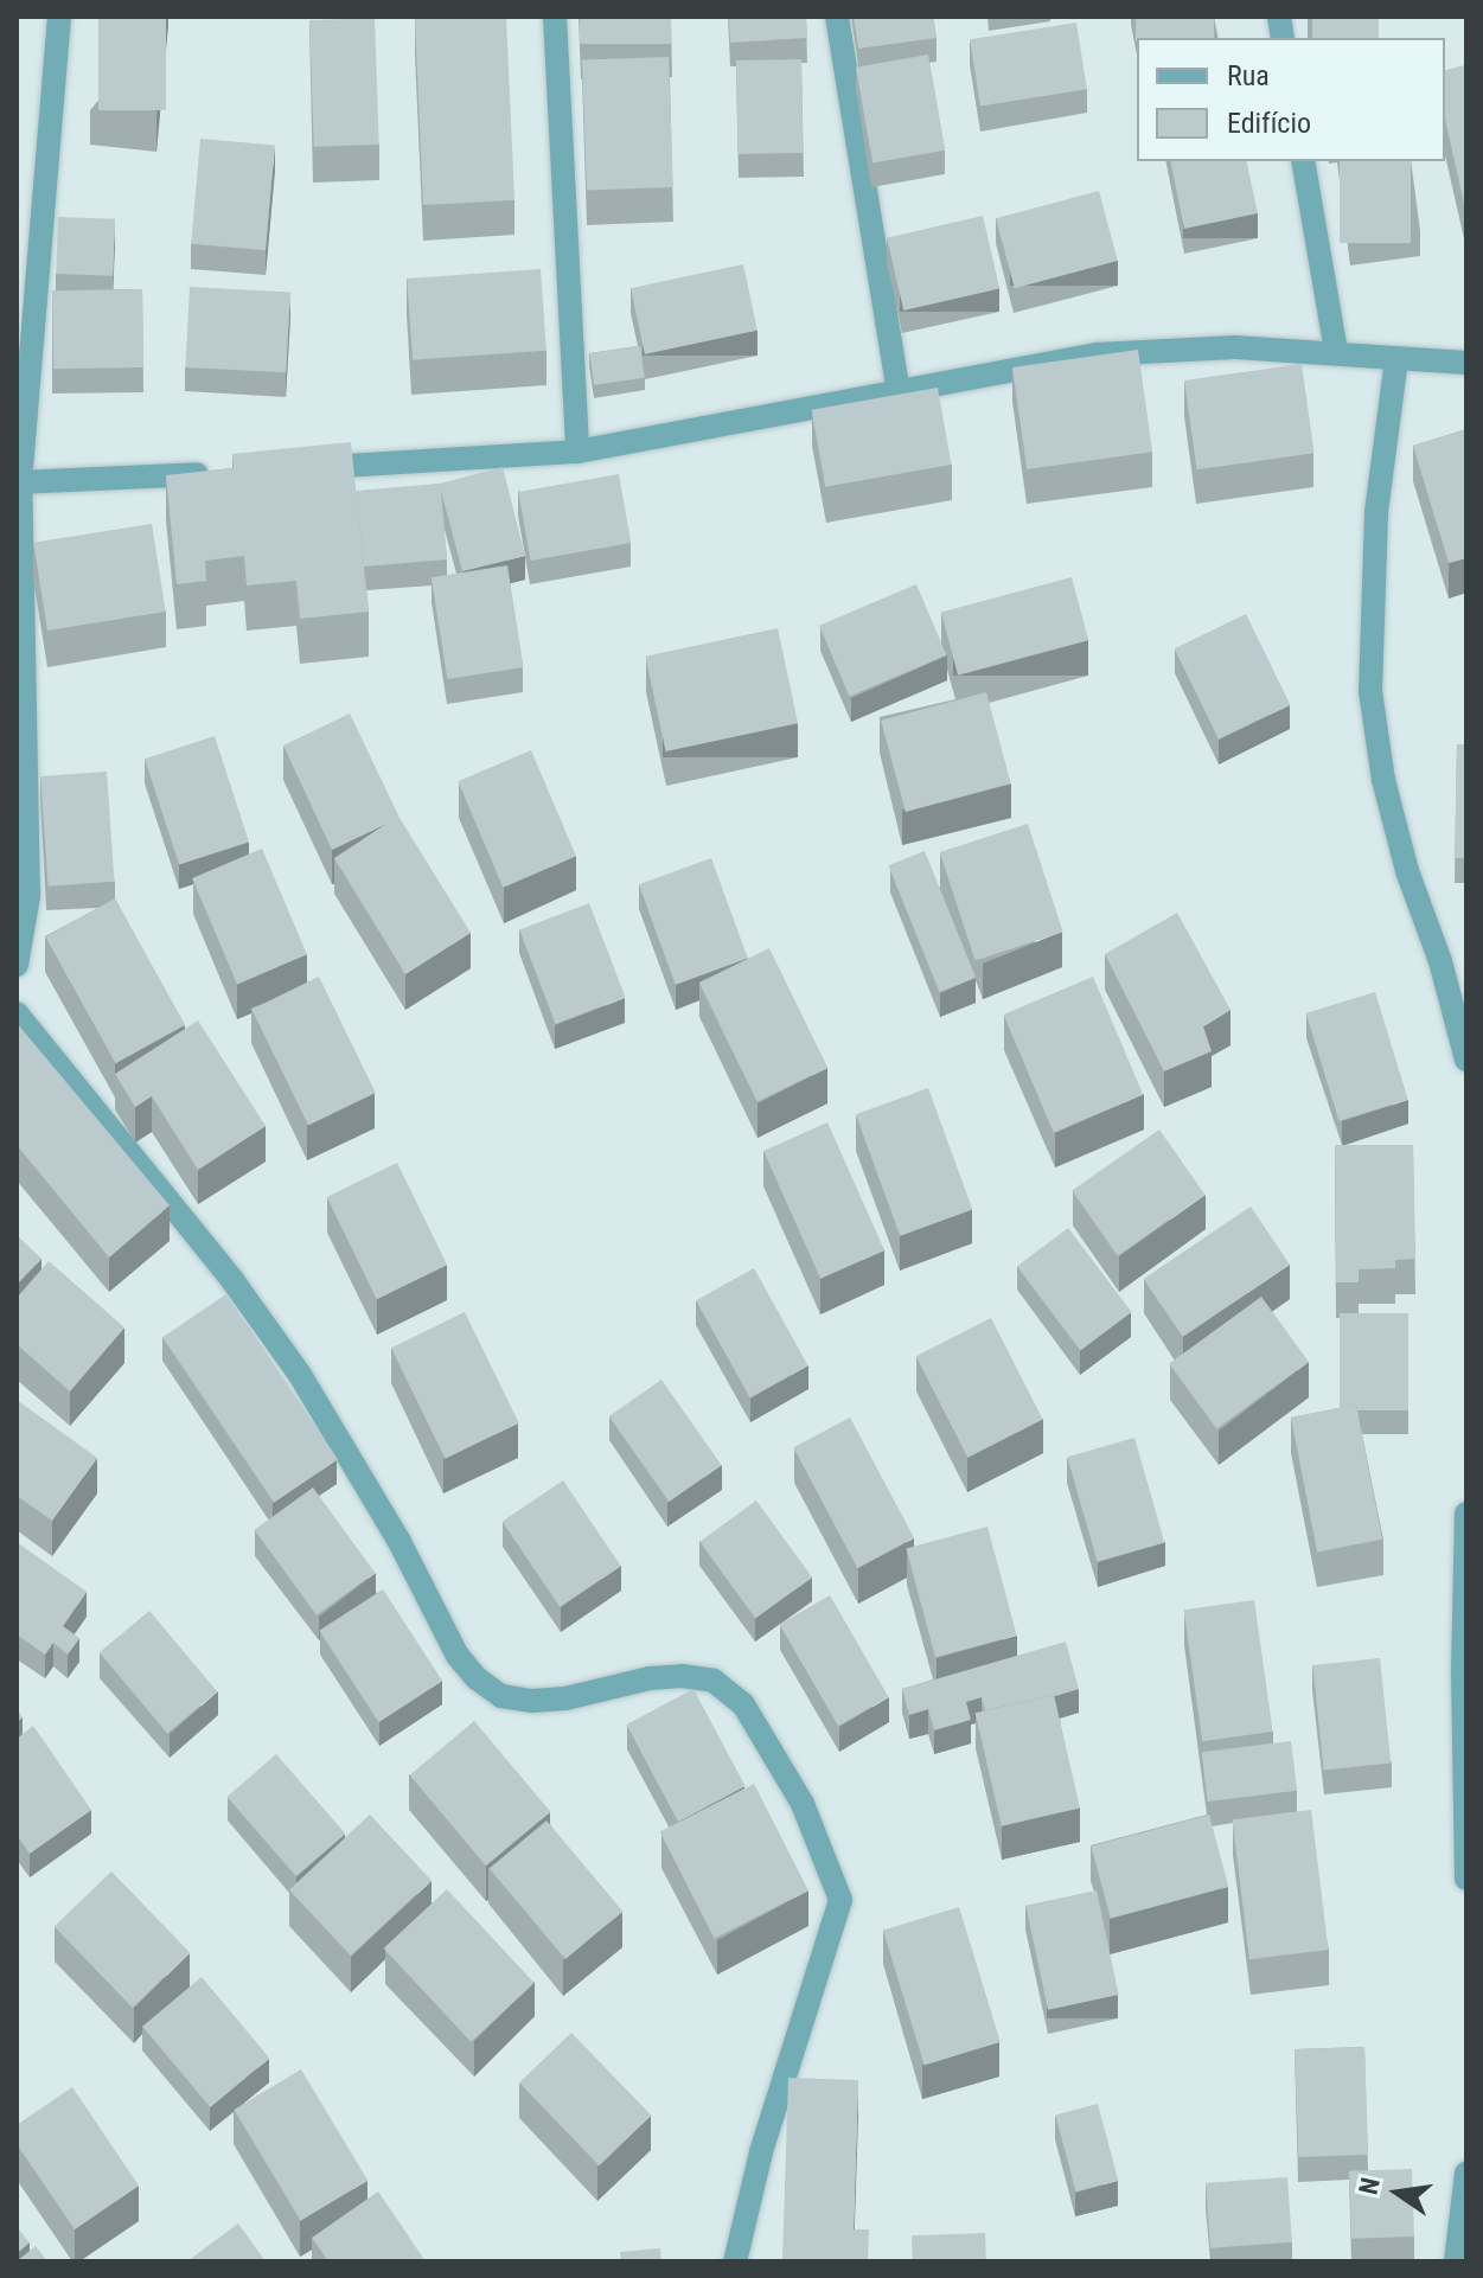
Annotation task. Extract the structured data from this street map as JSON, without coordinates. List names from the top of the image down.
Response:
{
  "legend": ["Rua", "Edifício"],
  "north": "left"
}
